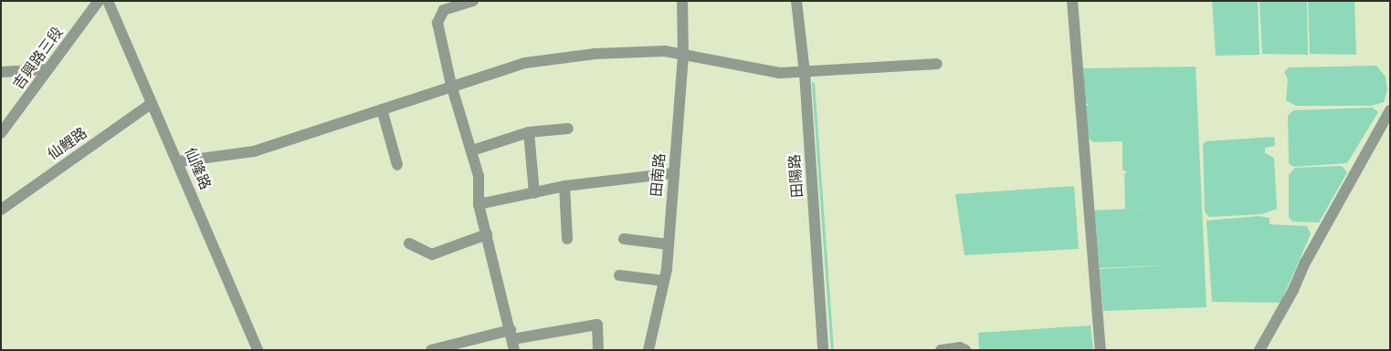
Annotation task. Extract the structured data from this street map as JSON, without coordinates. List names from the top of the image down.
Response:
{
  "streets": {
    "street": [
      "吉興路三段",
      "仙鯉路",
      "仙隆路",
      "田南路",
      "田陽路"
    ]
  },
  "crossings": [
    ["仙鯉路", "仙隆路"]
  ]
}
